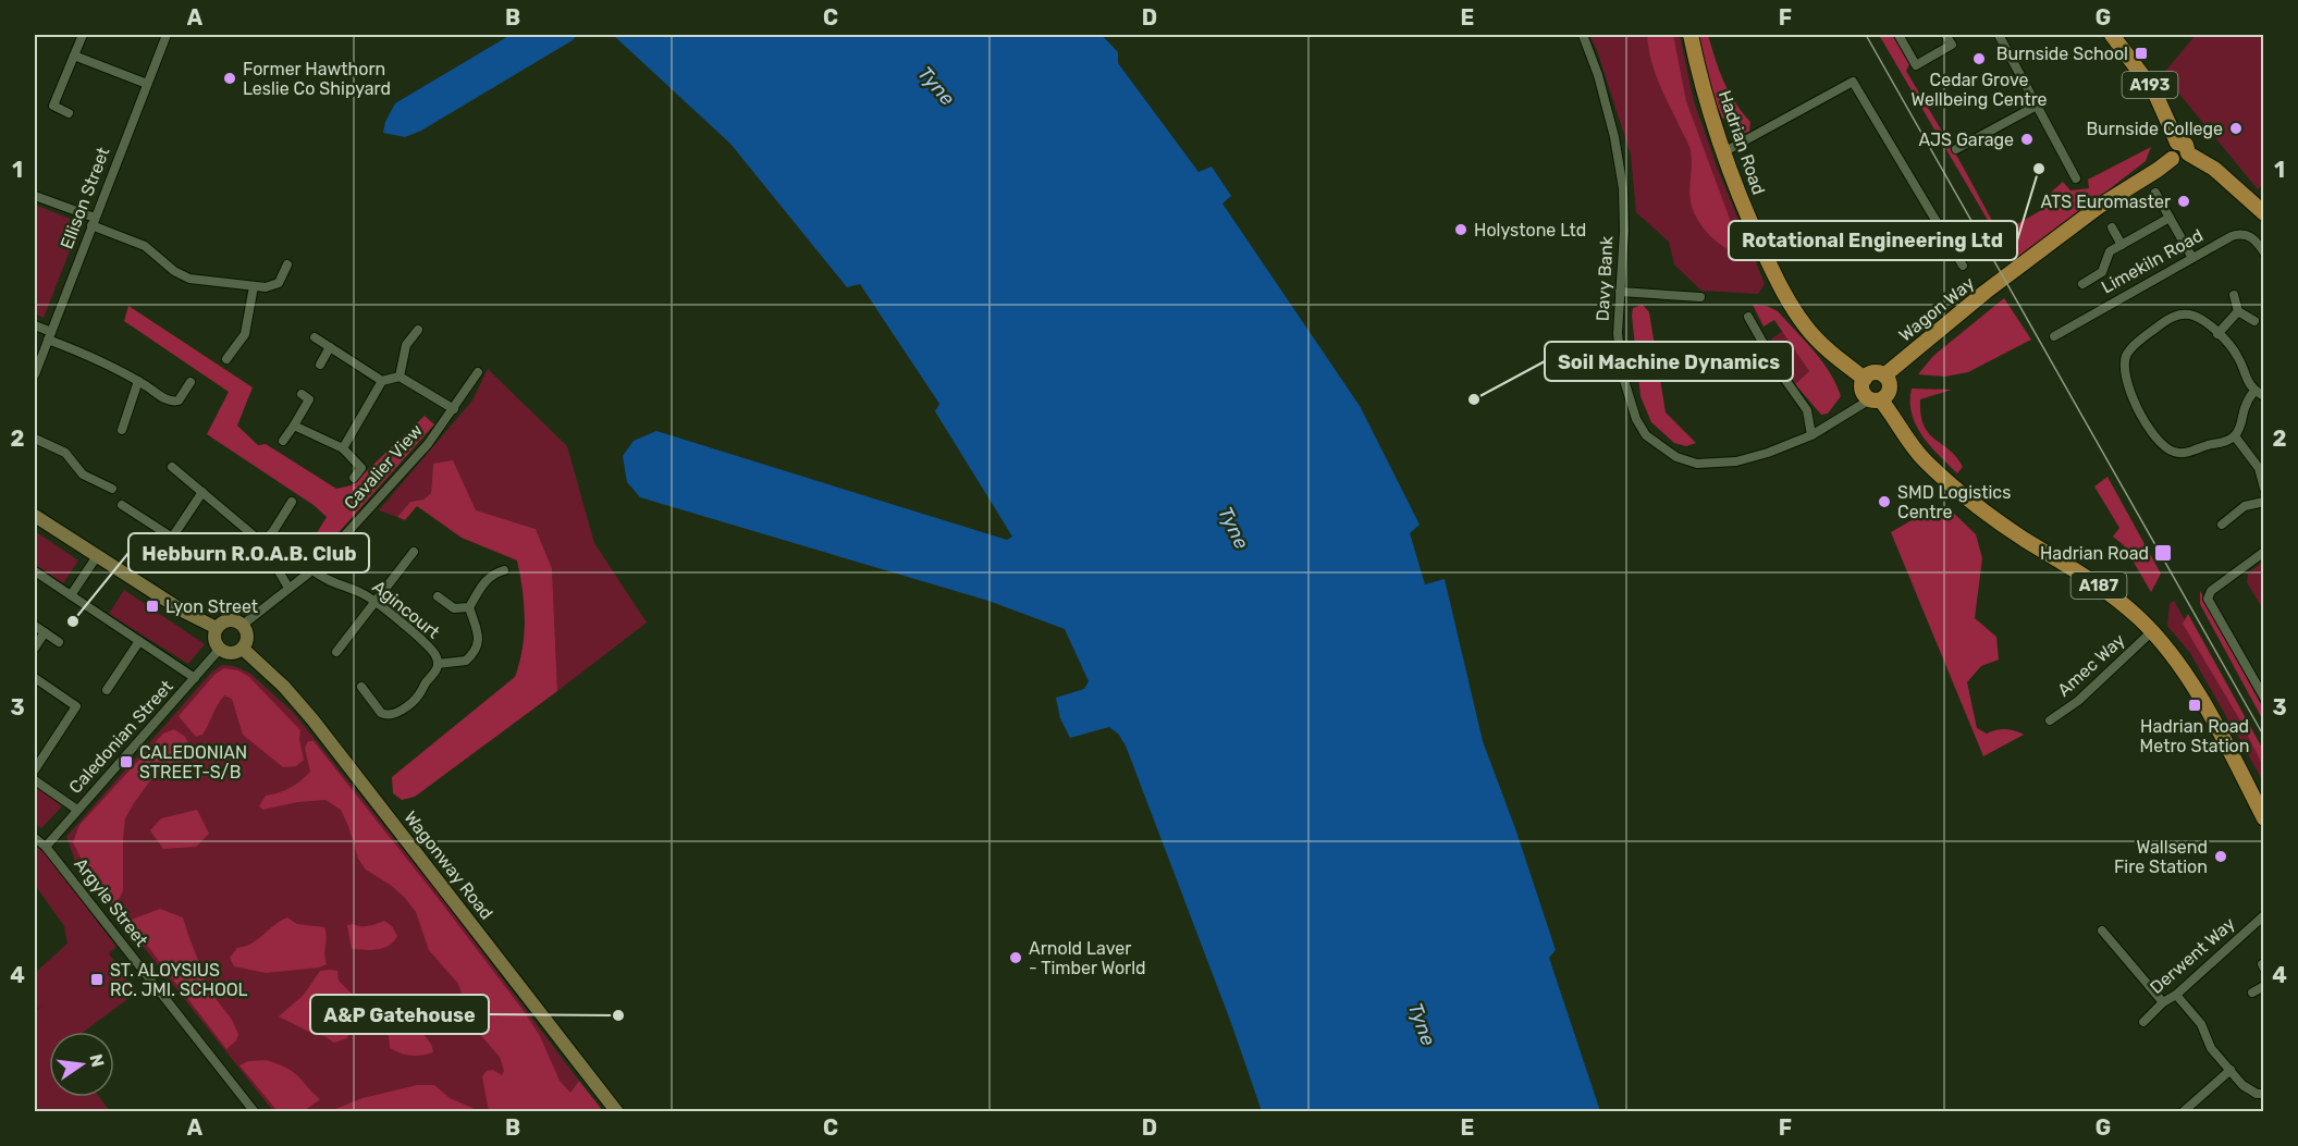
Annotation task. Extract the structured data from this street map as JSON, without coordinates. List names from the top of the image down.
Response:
{
  "streets": {
    "main road": [
      "A193",
      "Hadrian Road",
      "Wagon Way",
      "A187",
      "Wagonway Road"
    ],
    "street": [
      "Ellison Street",
      "Limekiln Road",
      "Davy Bank",
      "Cavalier View",
      "Agincourt",
      "Amec Way",
      "Caledonian Street",
      "Argyle Street",
      "Derwent Way"
    ]
  },
  "crossings": [
    ["A193", "Wagon Way"],
    ["Hadrian Road", "Davy Bank"],
    ["Hadrian Road", "Wagon Way"],
    ["Hadrian Road", "A187"],
    ["Davy Bank", "Wagon Way"],
    ["Davy Bank", "A187"],
    ["Wagon Way", "A187"],
    ["Cavalier View", "Agincourt"],
    ["Cavalier View", "Caledonian Street"],
    ["Cavalier View", "Wagonway Road"],
    ["A187", "Amec Way"],
    ["Caledonian Street", "Wagonway Road"],
    ["Caledonian Street", "Argyle Street"]
  ],
  "water": ["Tyne"],
  "places": {
    "transit": [
      "Burnside School",
      "Hadrian Road",
      "Lyon Street",
      "Hadrian Road Metro Station",
      "CALEDONIAN STREET-S/B",
      "ST. ALOYSIUS RC. JMI. SCHOOL"
    ],
    "other": [
      "Cedar Grove Wellbeing Centre",
      "Former Hawthorn Leslie Co Shipyard",
      "Burnside College",
      "AJS Garage",
      "Rotational Engineering Ltd",
      "ATS Euromaster",
      "Holystone Ltd",
      "Soil Machine Dynamics",
      "SMD Logistics Centre",
      "Hebburn R.O.A.B. Club",
      "Wallsend Fire Station",
      "Arnold Laver - Timber World",
      "A&P Gatehouse"
    ]
  },
  "north": "right",
  "grid": {
    "columns": [
      "A",
      "B",
      "C",
      "D",
      "E",
      "F",
      "G"
    ],
    "rows": [
      "1",
      "2",
      "3",
      "4"
    ]
  }
}
